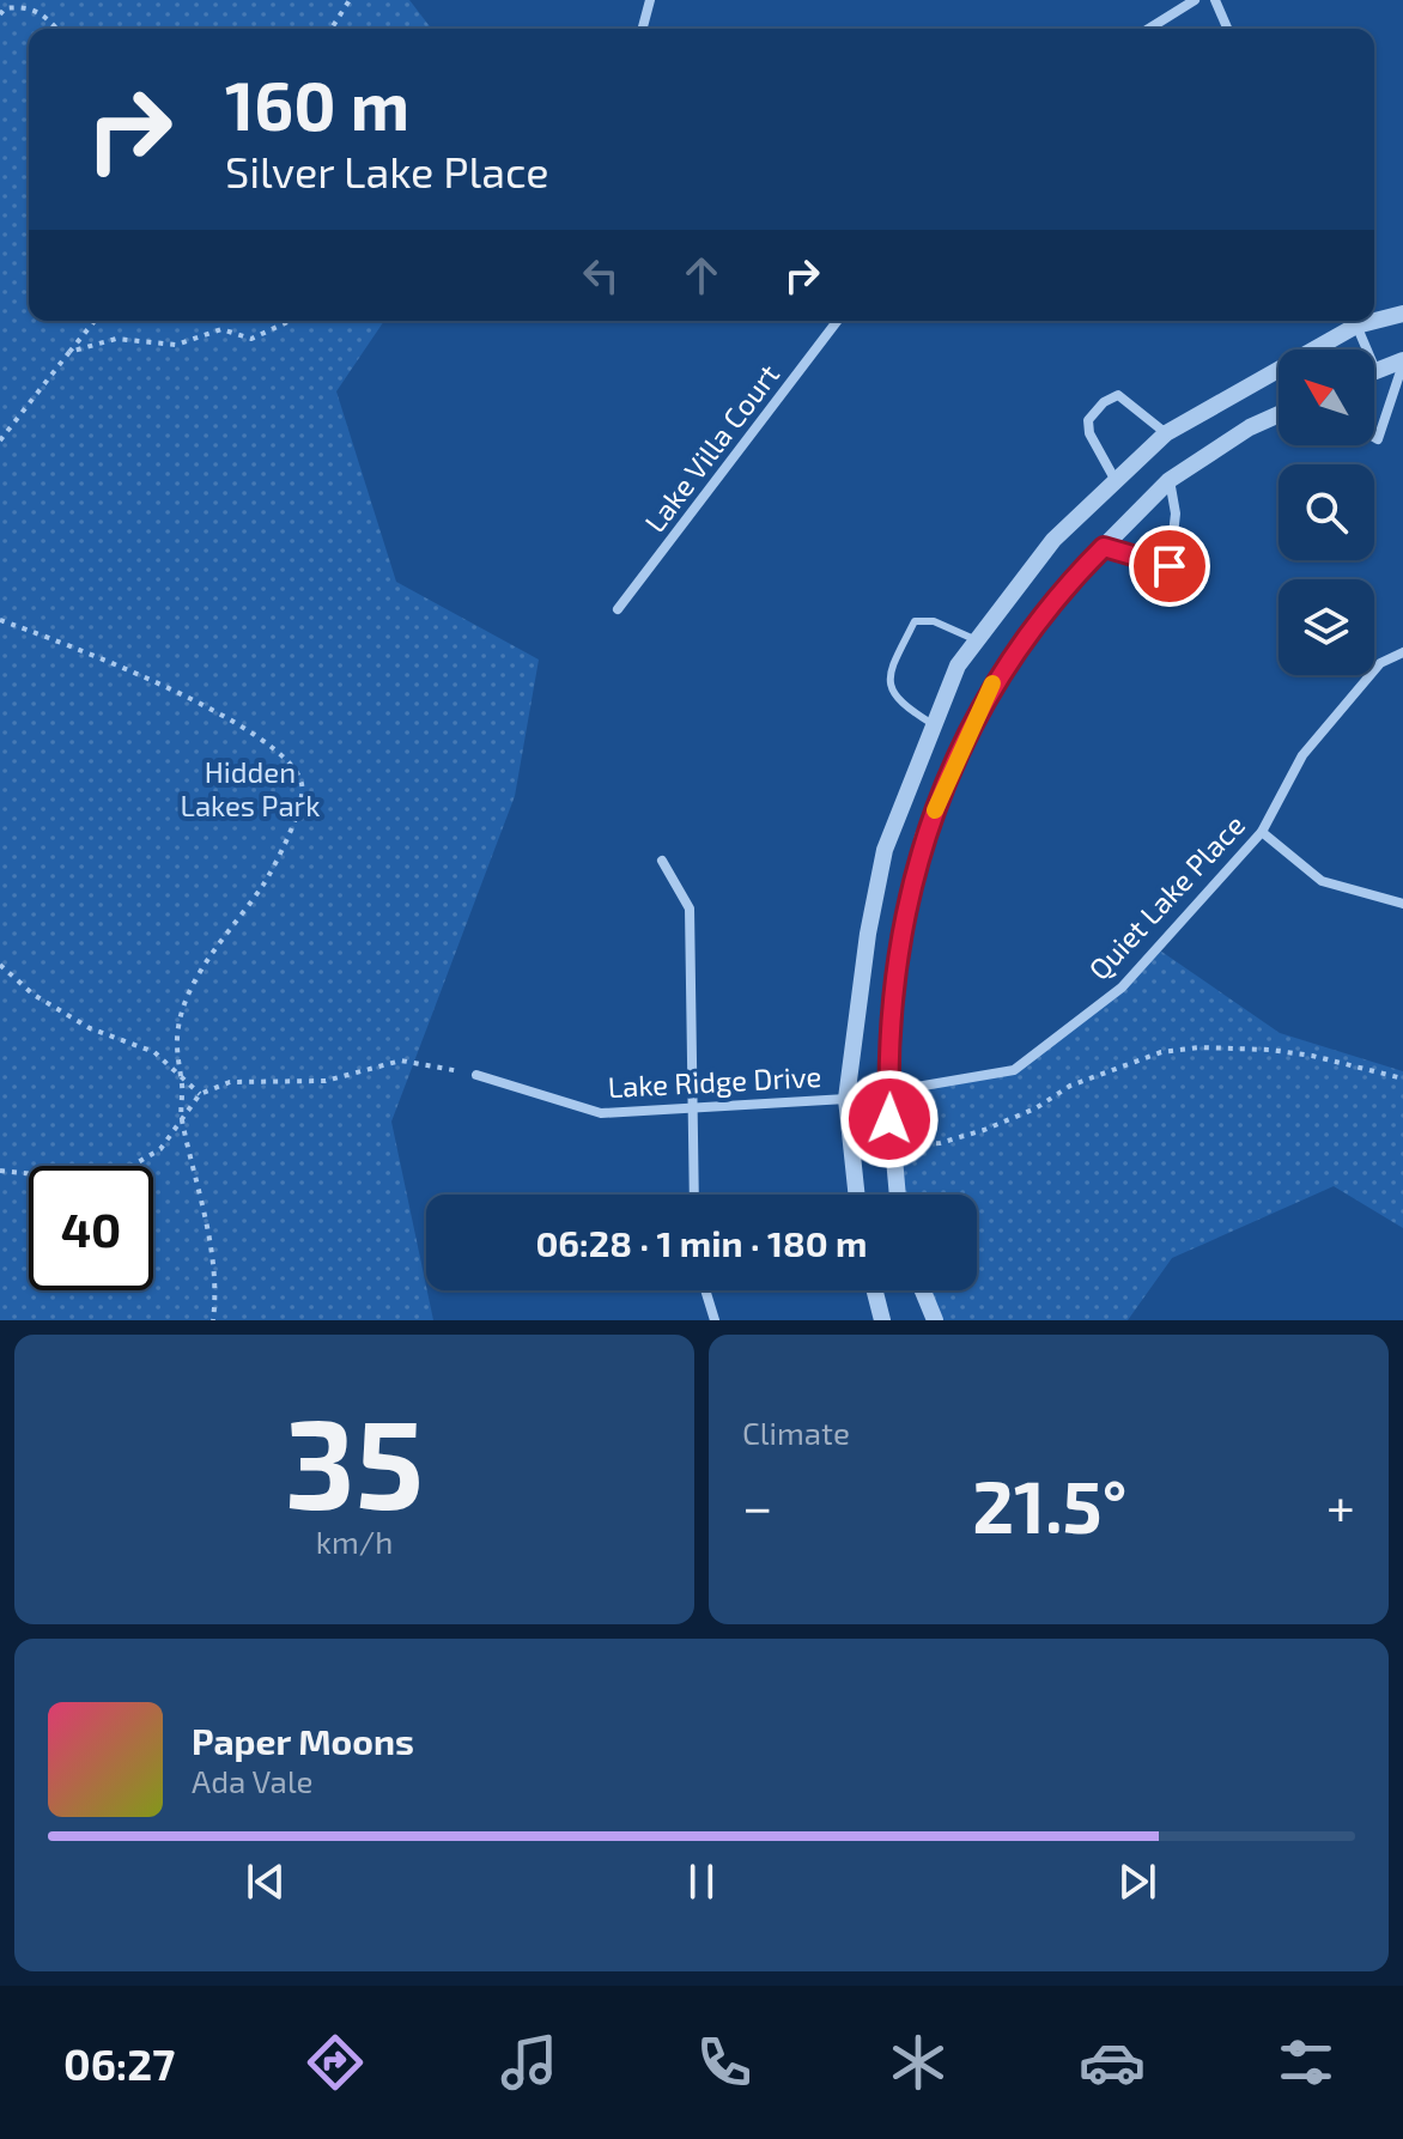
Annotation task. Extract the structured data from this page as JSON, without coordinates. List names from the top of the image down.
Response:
{
  "streets": {
    "street": ["Lake Villa Court", "Quiet Lake Place", "Lake Ridge Drive"]
  },
  "crossings": [
    ["Quiet Lake Place", "Lake Ridge Drive"]
  ],
  "parks": ["Hidden Lakes Park"],
  "north": "top left",
  "page": {
    "turn": ["160 m", "Silver Lake Place"],
    "limit": "40",
    "trip": "06:28 · 1 min · 180 m",
    "tile": [
      ["35", "km/h"],
      "Climate"
    ],
    "heat": ["−", "21.5°", "+"],
    "song": ["Paper Moons", "Ada Vale"],
    "tabs": "06:27"
  }
}
